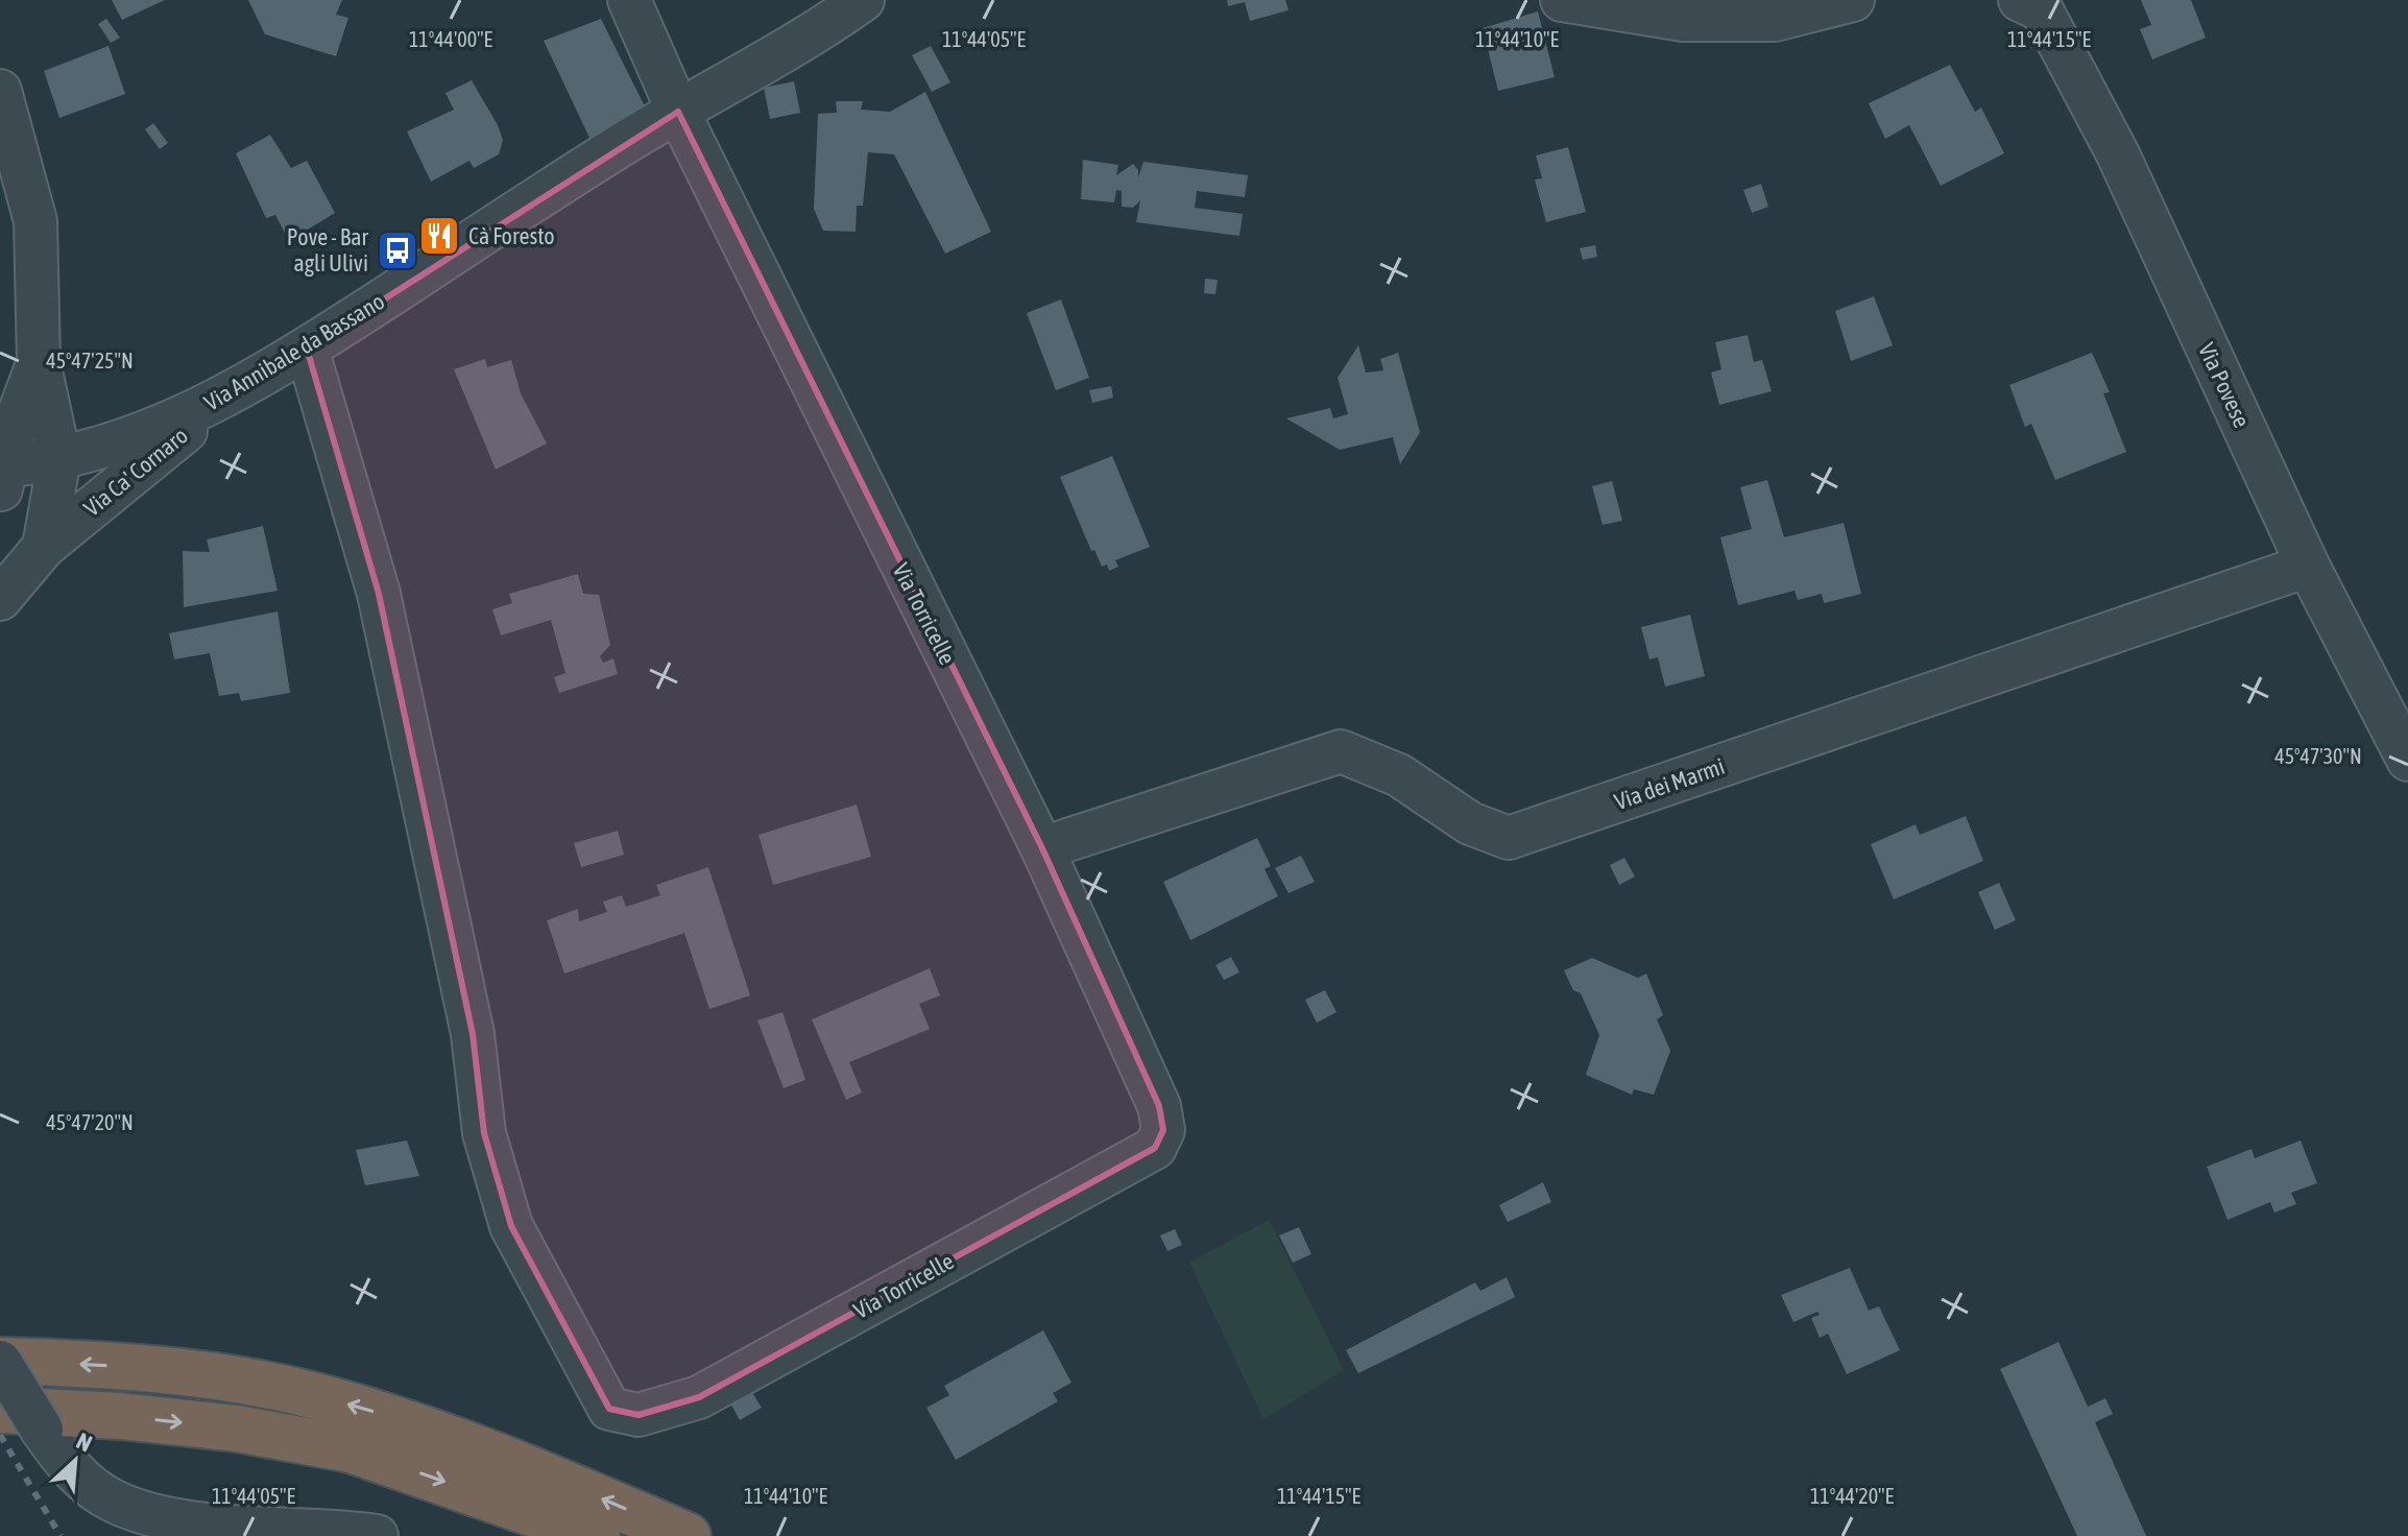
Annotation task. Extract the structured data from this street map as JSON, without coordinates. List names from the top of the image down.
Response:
{
  "streets": {
    "street": [
      "Via Annibale da Bassano",
      "Via Povese",
      "Via Ca' Cornaro",
      "Via Torricelle",
      "Via dei Marmi"
    ]
  },
  "crossings": [
    ["Via Annibale da Bassano", "Via Ca' Cornaro"],
    ["Via Annibale da Bassano", "Via Torricelle"],
    ["Via Povese", "Via dei Marmi"],
    ["Via Torricelle", "Via dei Marmi"]
  ],
  "places": {
    "restaurant": ["Cà Foresto"],
    "bus stop": ["Pove - Bar agli Ulivi"]
  },
  "north": "top right",
  "coordinates": [
    "11°44'00\"E",
    "11°44'10\"E",
    "11°44'15\"E",
    "11°44'05\"E",
    "45°47'25\"N",
    "45°47'30\"N",
    "45°47'20\"N",
    "11°44'20\"E"
  ]
}
